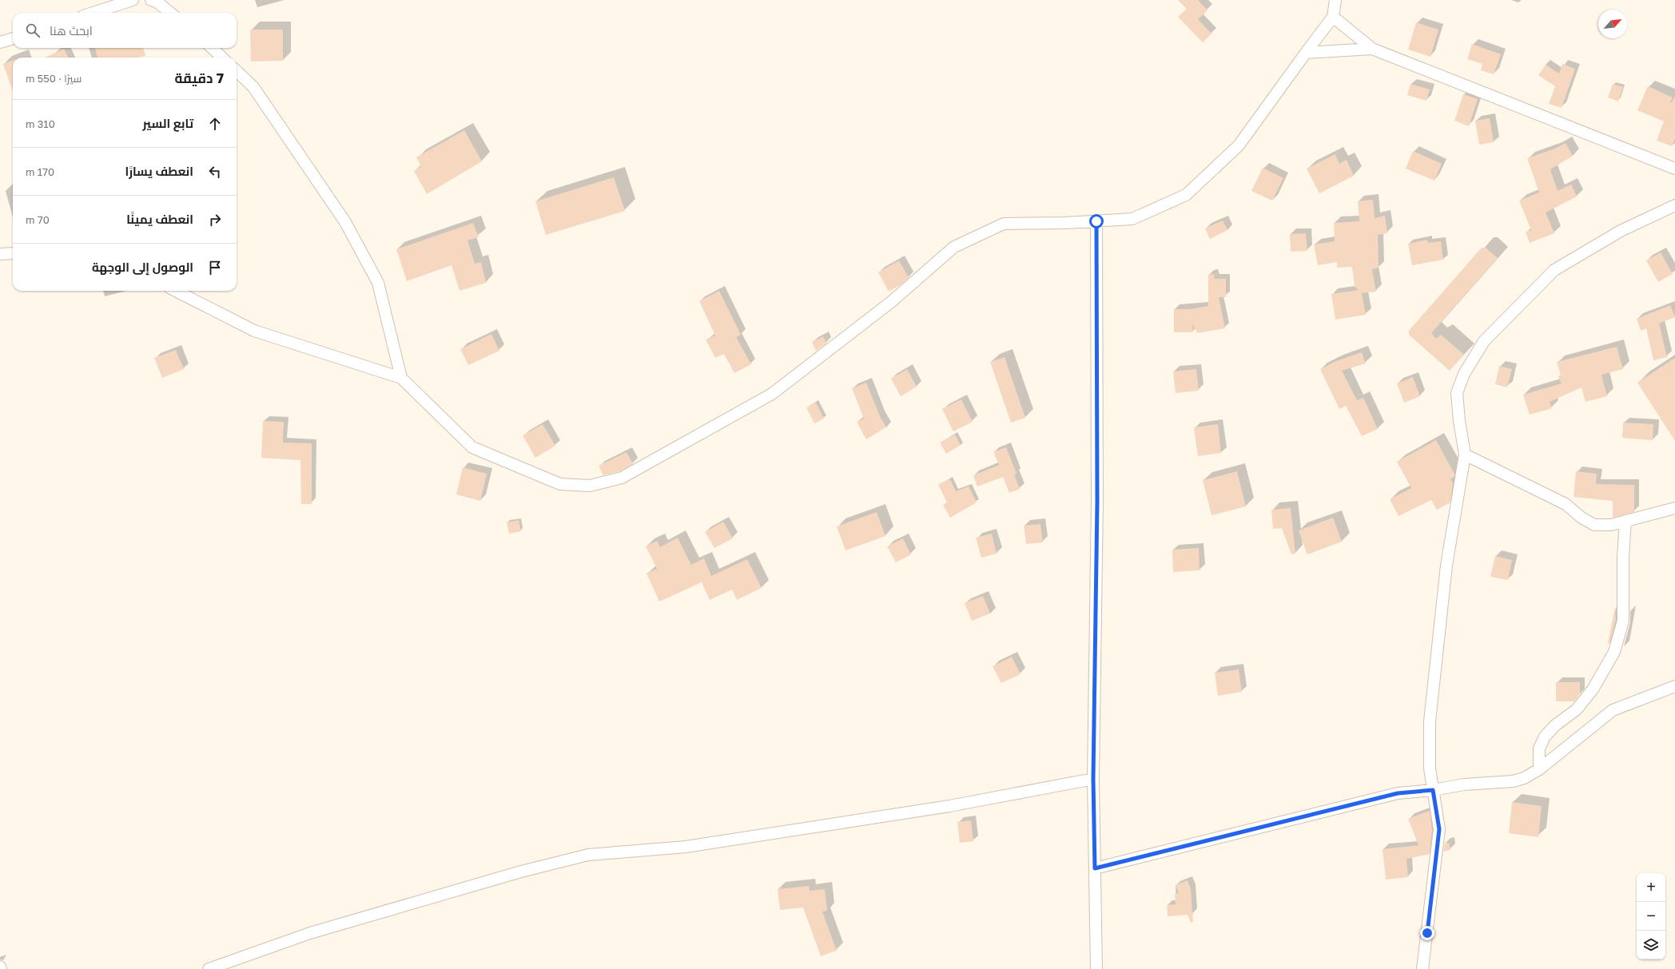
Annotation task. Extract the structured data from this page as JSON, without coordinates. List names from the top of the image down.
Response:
{
  "north": "top right",
  "page": {
    "search": "ابحث هنا",
    "heading": ["7 دقيقة", "سيرًا · 550 m"],
    "list": [
      ["تابع السير", "310 m"],
      ["انعطف يسارًا", "170 m"],
      ["انعطف يمينًا", "70 m"],
      "الوصول إلى الوجهة"
    ],
    "map_buttons": ["+", "−"]
  }
}
